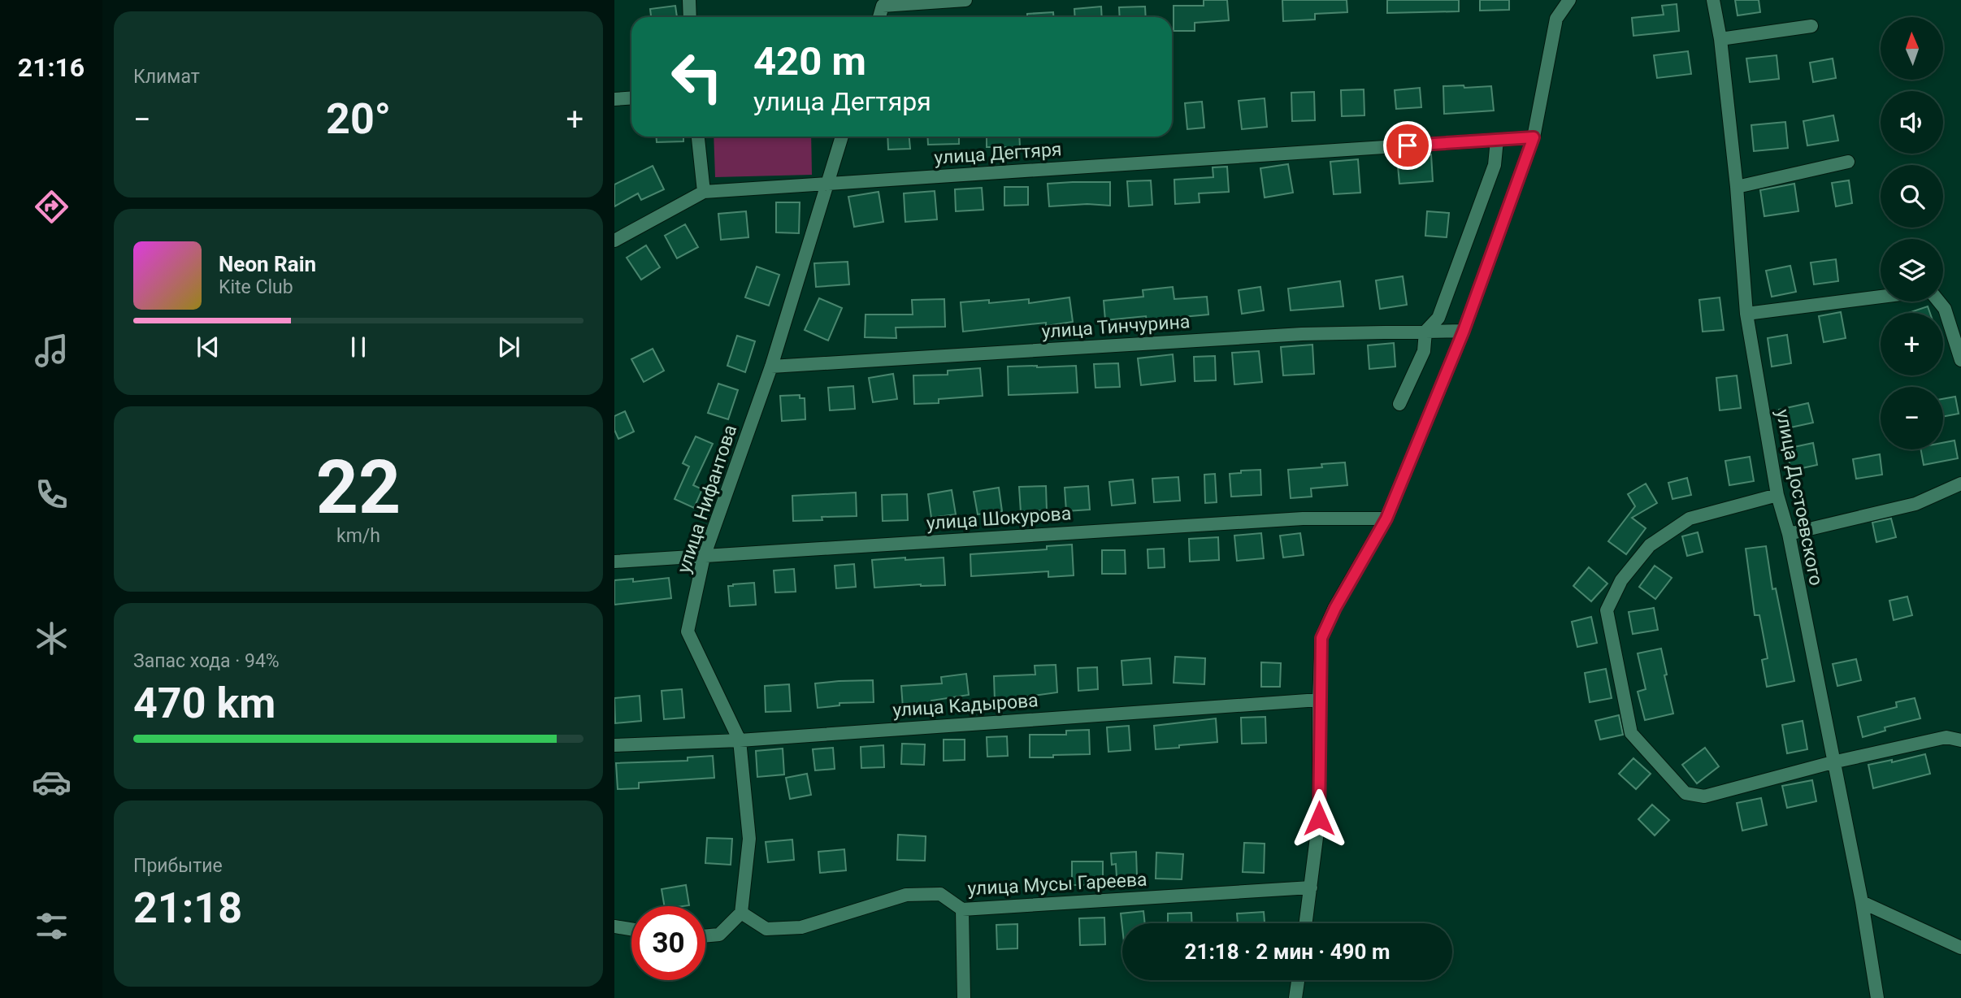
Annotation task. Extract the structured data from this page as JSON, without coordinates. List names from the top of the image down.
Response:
{
  "streets": {
    "street": [
      "улица Дегтяря",
      "улица Тинчурина",
      "улица Достоевского",
      "улица Нифантова",
      "улица Шокурова",
      "улица Кадырова",
      "улица Мусы Гареева"
    ]
  },
  "crossings": [
    ["улица Дегтяря", "улица Нифантова"],
    ["улица Тинчурина", "улица Нифантова"],
    ["улица Нифантова", "улица Шокурова"],
    ["улица Нифантова", "улица Кадырова"],
    ["улица Нифантова", "улица Мусы Гареева"]
  ],
  "north": "top",
  "page": {
    "tabs": "21:16",
    "tile": [
      "Климат",
      ["22", "km/h"],
      ["Запас хода · 94%", "470 km"],
      ["Прибытие", "21:18"]
    ],
    "map_buttons": ["+", "−"],
    "turn": ["420 m", "улица Дегтяря"],
    "heat": ["−", "20°", "+"],
    "song": ["Neon Rain", "Kite Club"],
    "limit": "30",
    "trip": "21:18 · 2 мин · 490 m"
  }
}
